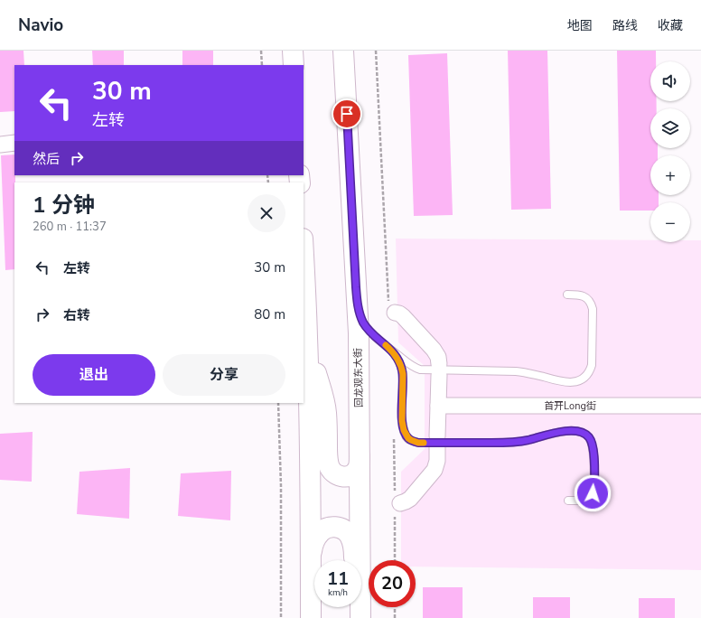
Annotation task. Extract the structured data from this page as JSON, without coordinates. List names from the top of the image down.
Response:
{
  "streets": {
    "main road": ["回龙观东大街"],
    "street": ["首开Long街"]
  },
  "page": {
    "header": "Navio",
    "nav": ["地图", "路线", "收藏"],
    "map_buttons": ["+", "−"],
    "turn": ["30 m", "左转"],
    "then": "然后",
    "heading": ["1 分钟", "260 m · 11:37"],
    "list": [
      {
        "name": "左转",
        "value": "30 m"
      },
      {
        "name": "右转",
        "value": "80 m"
      }
    ],
    "buttons": ["退出", "分享"],
    "speed": "11 km/h",
    "limit": "20"
  }
}
